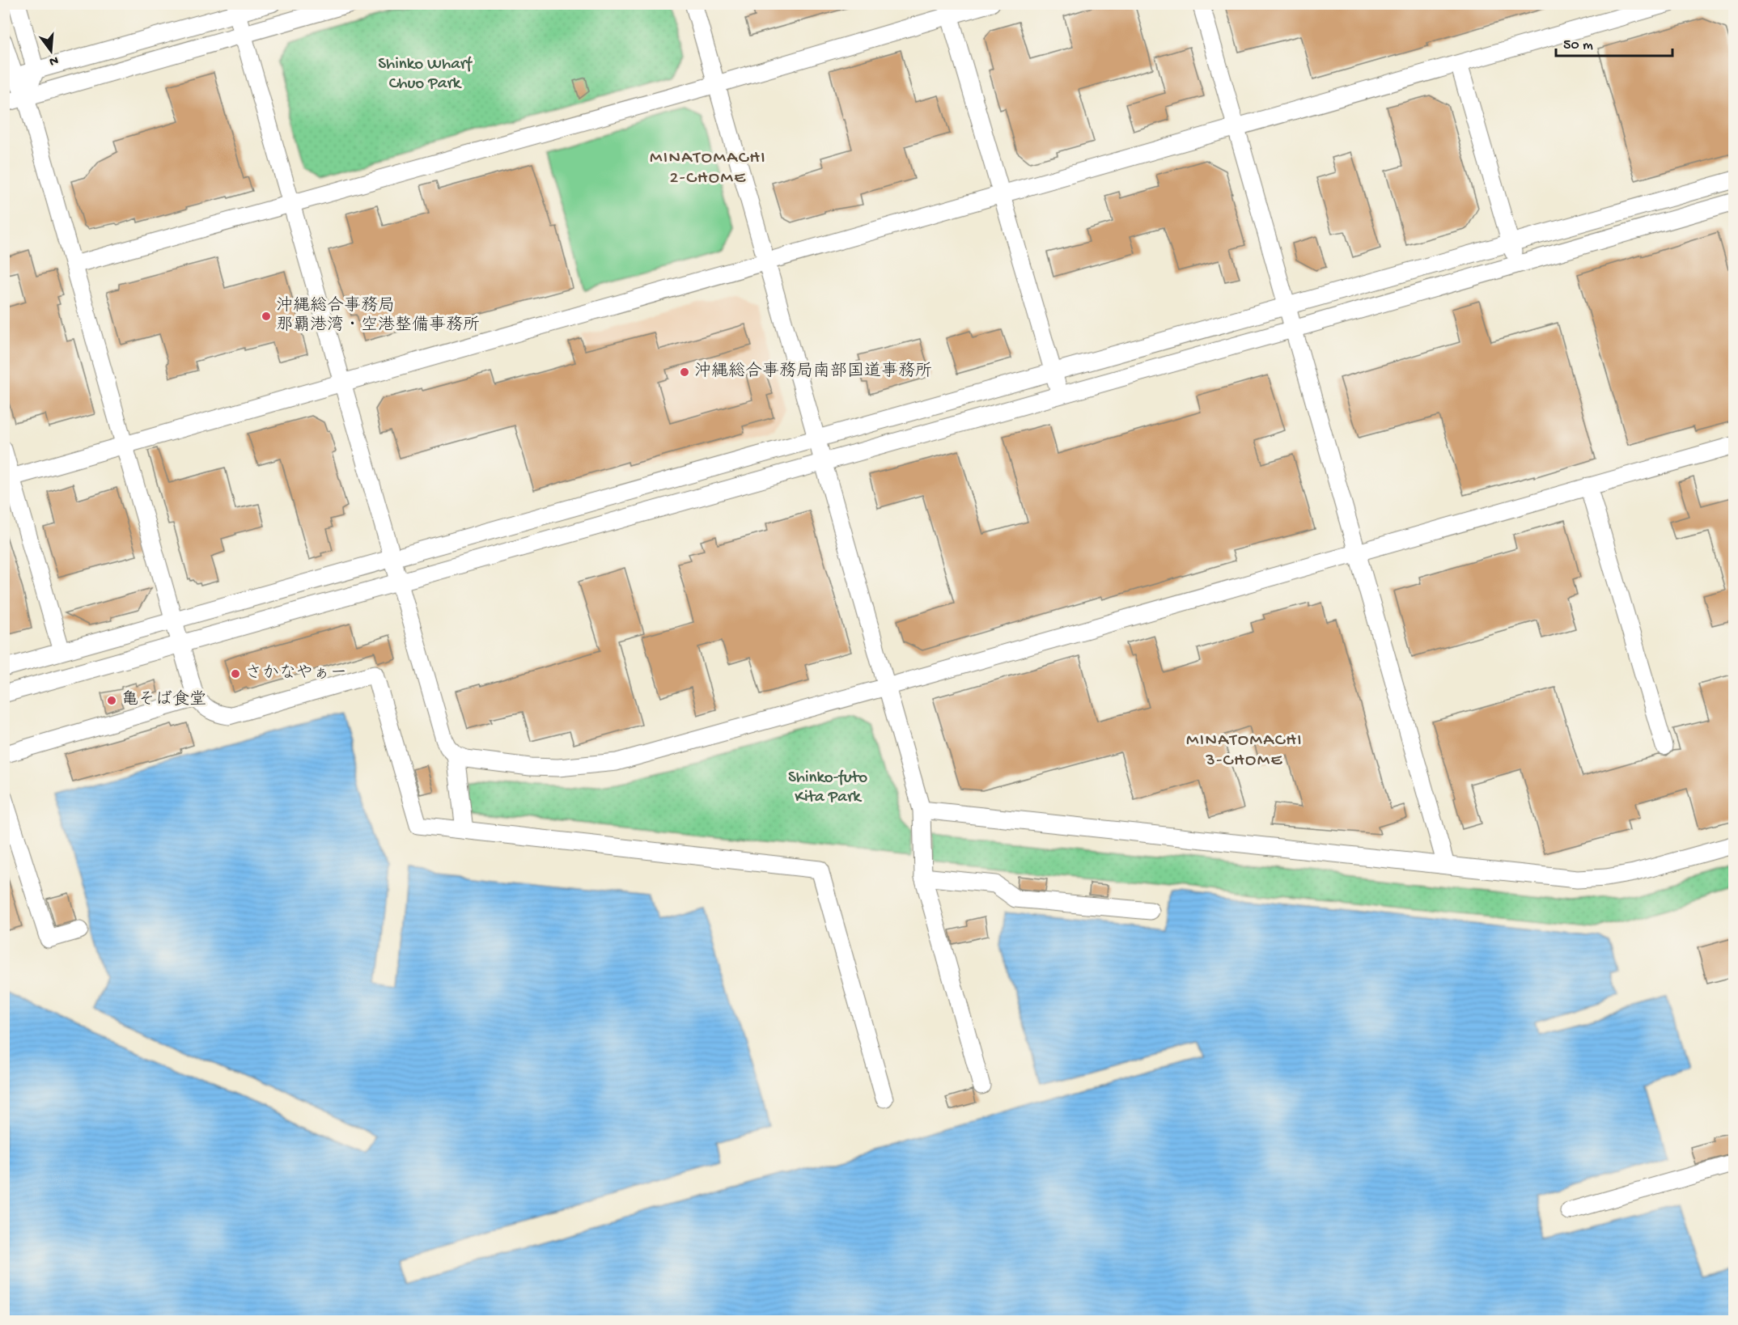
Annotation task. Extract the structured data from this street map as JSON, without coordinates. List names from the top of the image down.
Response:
{
  "districts": ["MINATOMACHI 2-CHOME", "MINATOMACHI 3-CHOME"],
  "parks": ["Shinko Wharf Chuo Park", "Shinko-futo Kita Park"],
  "places": [
    "沖縄総合事務局 那覇港湾・空港整備事務所",
    "沖縄総合事務局南部国道事務所",
    "さかなやぁー",
    "亀そば食堂"
  ],
  "scale_bar": "50 m",
  "north": "bottom"
}
